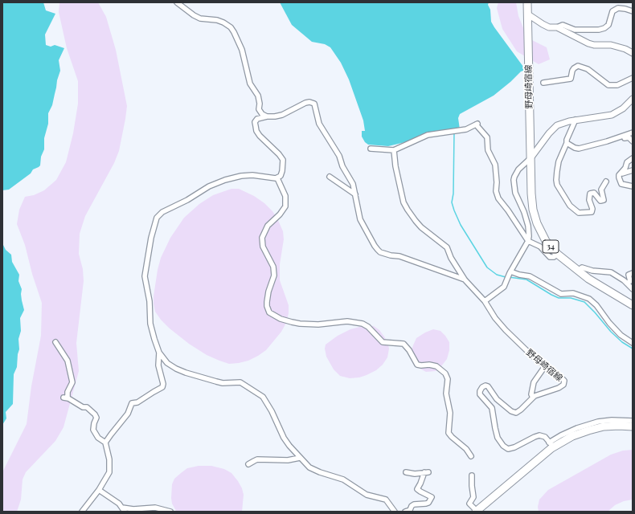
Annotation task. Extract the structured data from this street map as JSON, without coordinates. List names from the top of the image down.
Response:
{
  "streets": {
    "main road": ["野母崎宿線", "34"]
  }
}
